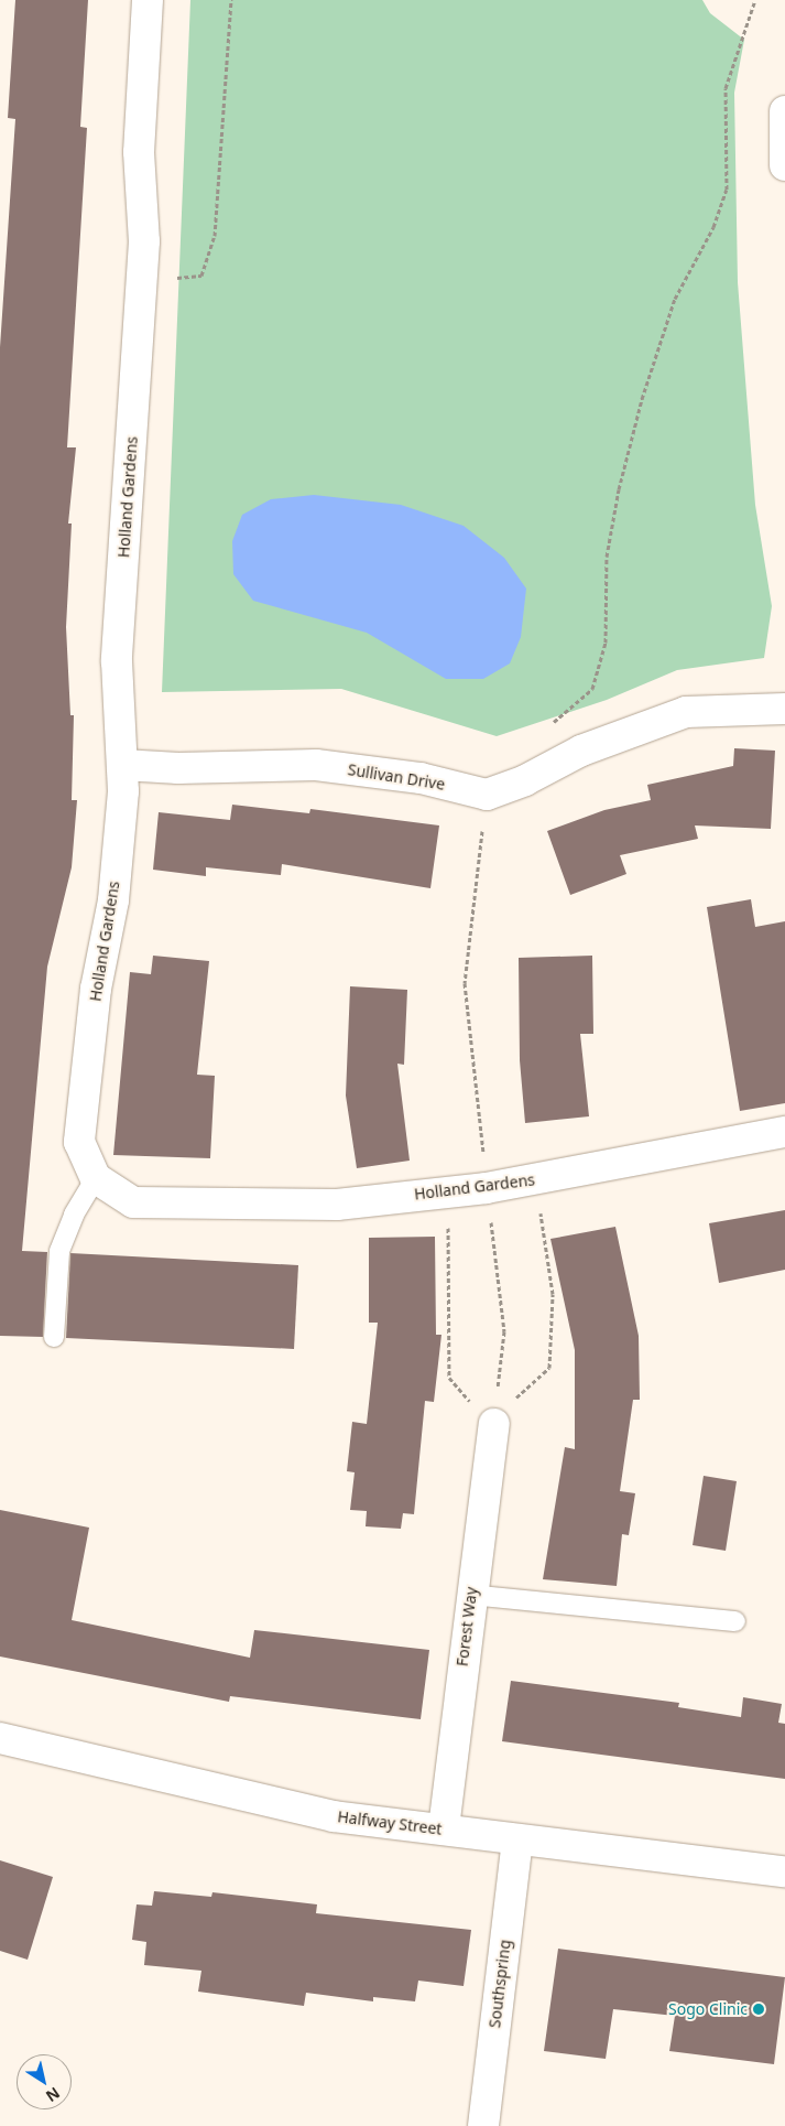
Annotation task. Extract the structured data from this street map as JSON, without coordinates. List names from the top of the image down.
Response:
{
  "streets": {
    "street": [
      "Holland Gardens",
      "Sullivan Drive",
      "Forest Way",
      "Halfway Street",
      "Southspring"
    ]
  },
  "crossings": [
    ["Holland Gardens", "Sullivan Drive"],
    ["Forest Way", "Halfway Street"],
    ["Halfway Street", "Southspring"]
  ],
  "places": ["Sogo Clinic"],
  "north": "bottom right"
}
